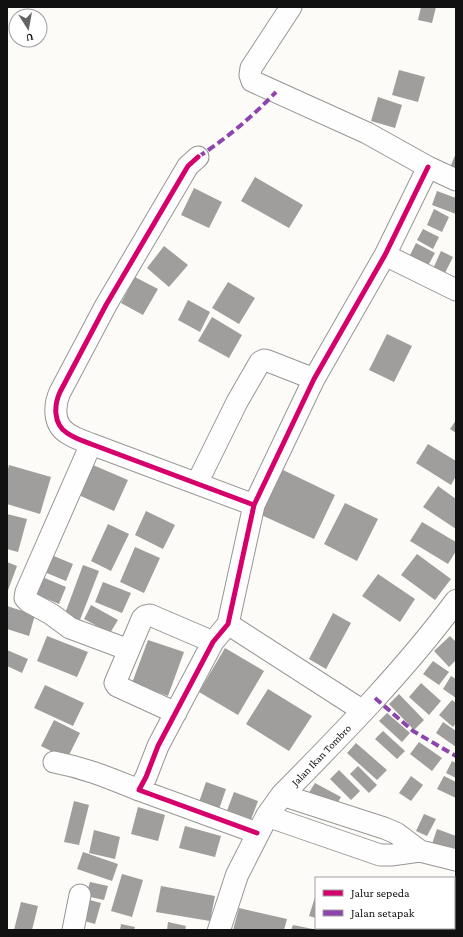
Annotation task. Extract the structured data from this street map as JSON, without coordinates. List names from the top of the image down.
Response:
{
  "streets": {
    "street": ["Jalan Ikan Tombro"]
  },
  "legend": ["Jalur sepeda", "Jalan setapak"],
  "north": "bottom"
}
